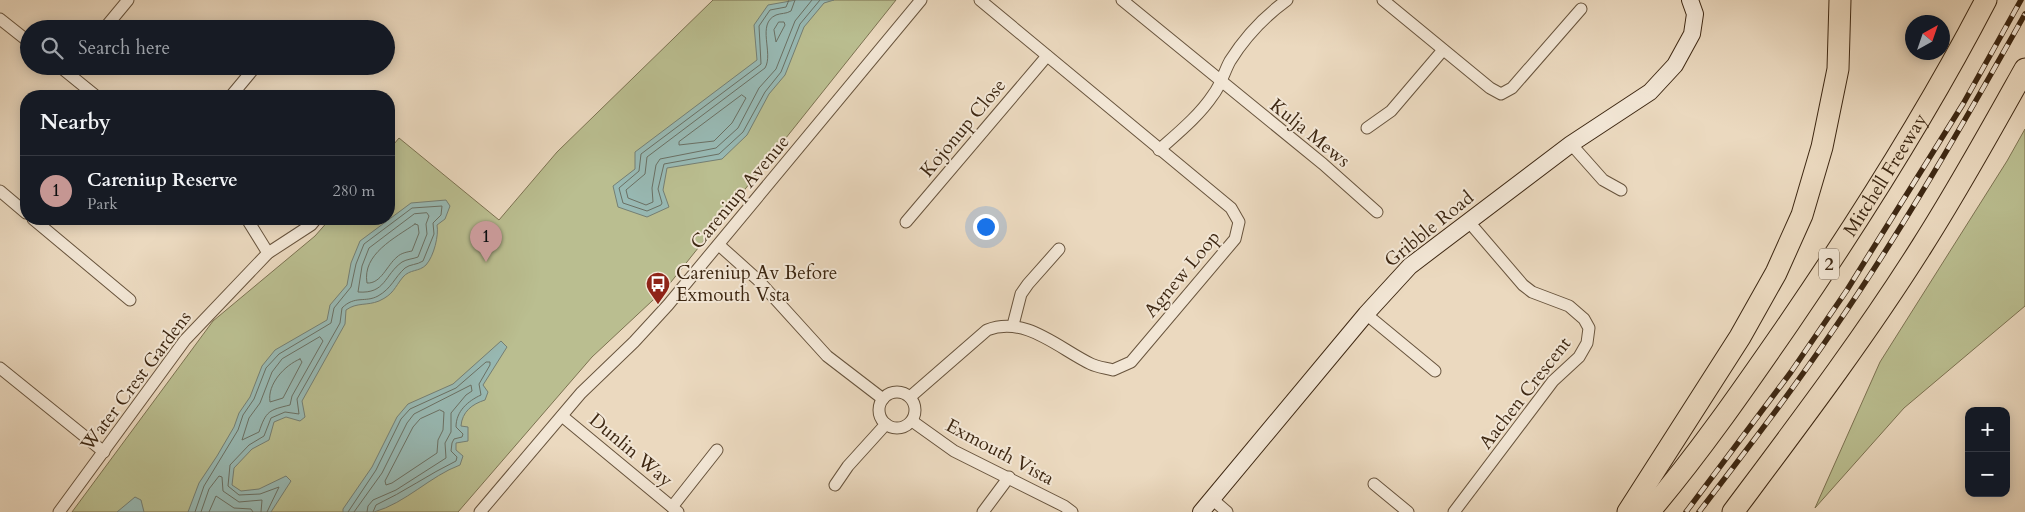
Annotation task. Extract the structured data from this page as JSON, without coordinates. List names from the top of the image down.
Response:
{
  "streets": {
    "highway": ["Mitchell Freeway", "2"],
    "street": [
      "Kojonup Close",
      "Kulja Mews",
      "Careniup Avenue",
      "Gribble Road",
      "Agnew Loop",
      "Water Crest Gardens",
      "Aachen Crescent",
      "Dunlin Way",
      "Exmouth Vista"
    ]
  },
  "crossings": [
    ["Kojonup Close", "Agnew Loop"],
    ["Careniup Avenue", "Dunlin Way"],
    ["Gribble Road", "Aachen Crescent"]
  ],
  "places": {
    "bus stop": ["Careniup Av Before Exmouth Vsta"]
  },
  "north": "top right",
  "page": {
    "search": "Search here",
    "heading": "Nearby",
    "list": [
      {
        "mark": "1",
        "name": "Careniup Reserve",
        "note": "Park",
        "value": "280 m"
      }
    ],
    "pins": "1",
    "map_buttons": ["+", "−"]
  }
}
